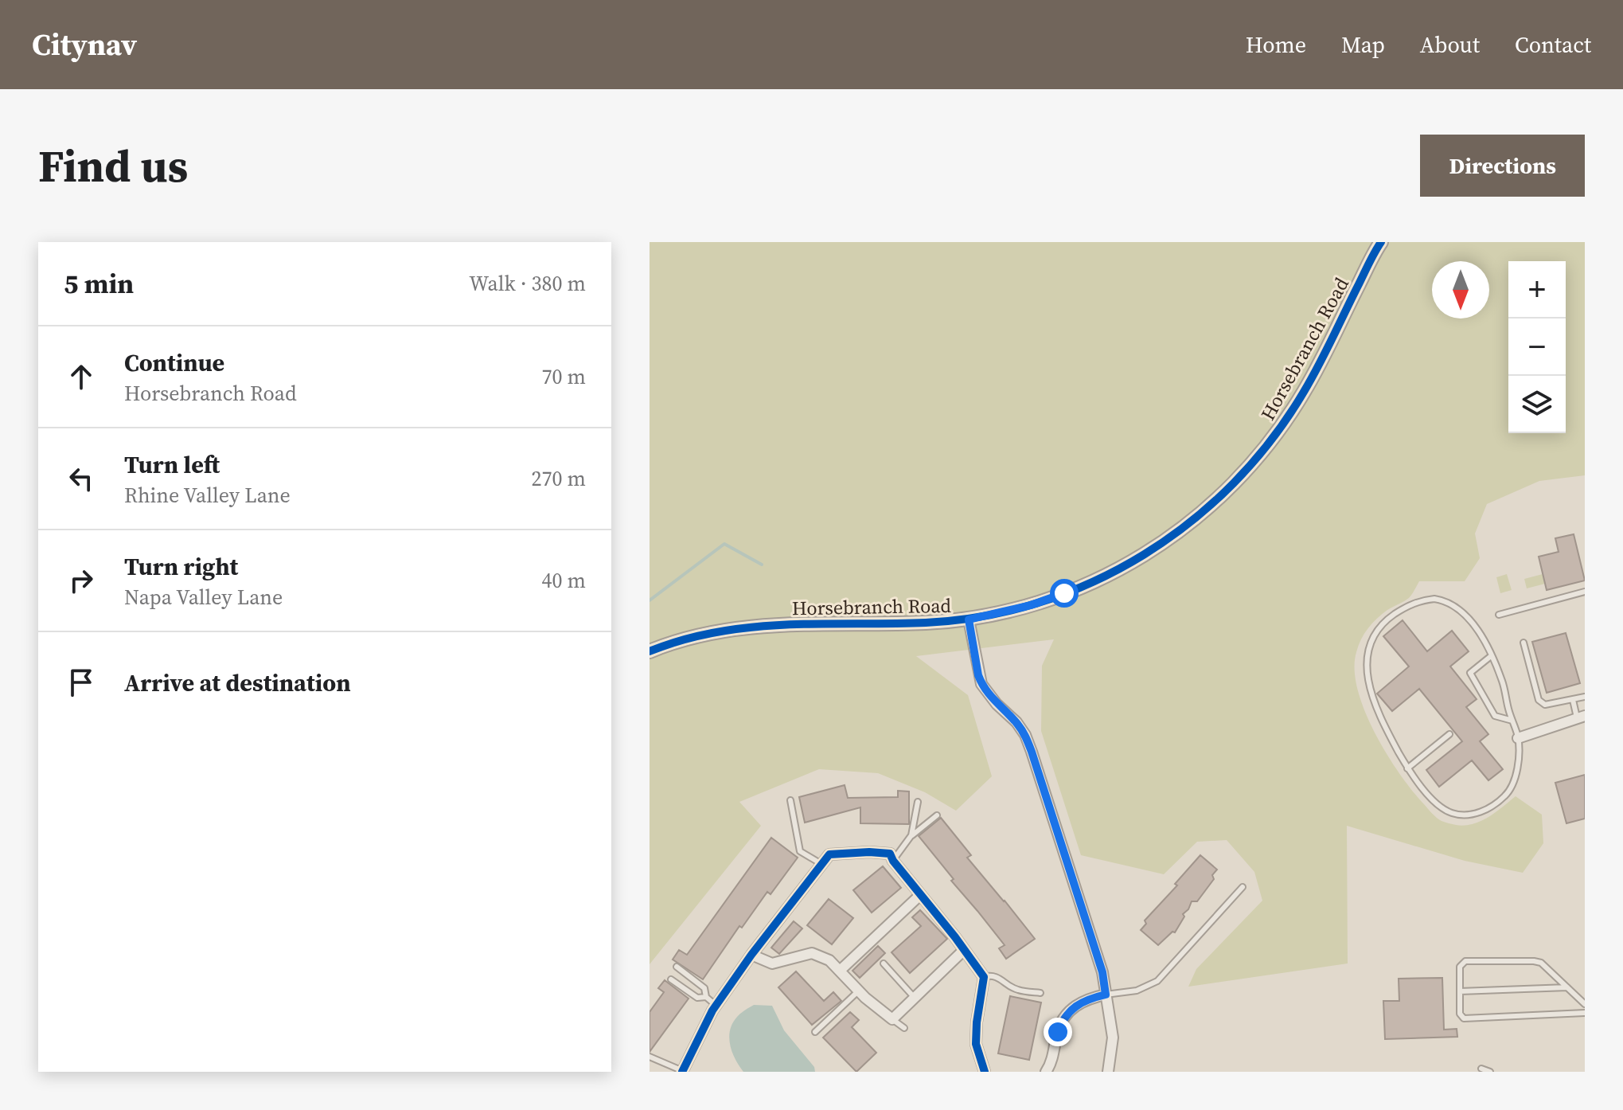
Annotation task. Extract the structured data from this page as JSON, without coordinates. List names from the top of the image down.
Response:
{
  "streets": {
    "street": ["Horsebranch Road"]
  },
  "north": "bottom",
  "page": {
    "header": "Citynav",
    "nav": [
      "Home",
      "Map",
      "About",
      "Contact"
    ],
    "buttons": "Directions",
    "title": "Find us",
    "heading": ["5 min", "Walk · 380 m"],
    "map_buttons": ["+", "−"],
    "list": [
      ["Continue", "Horsebranch Road", "70 m"],
      ["Turn left", "Rhine Valley Lane", "270 m"],
      ["Turn right", "Napa Valley Lane", "40 m"],
      "Arrive at destination"
    ]
  }
}
